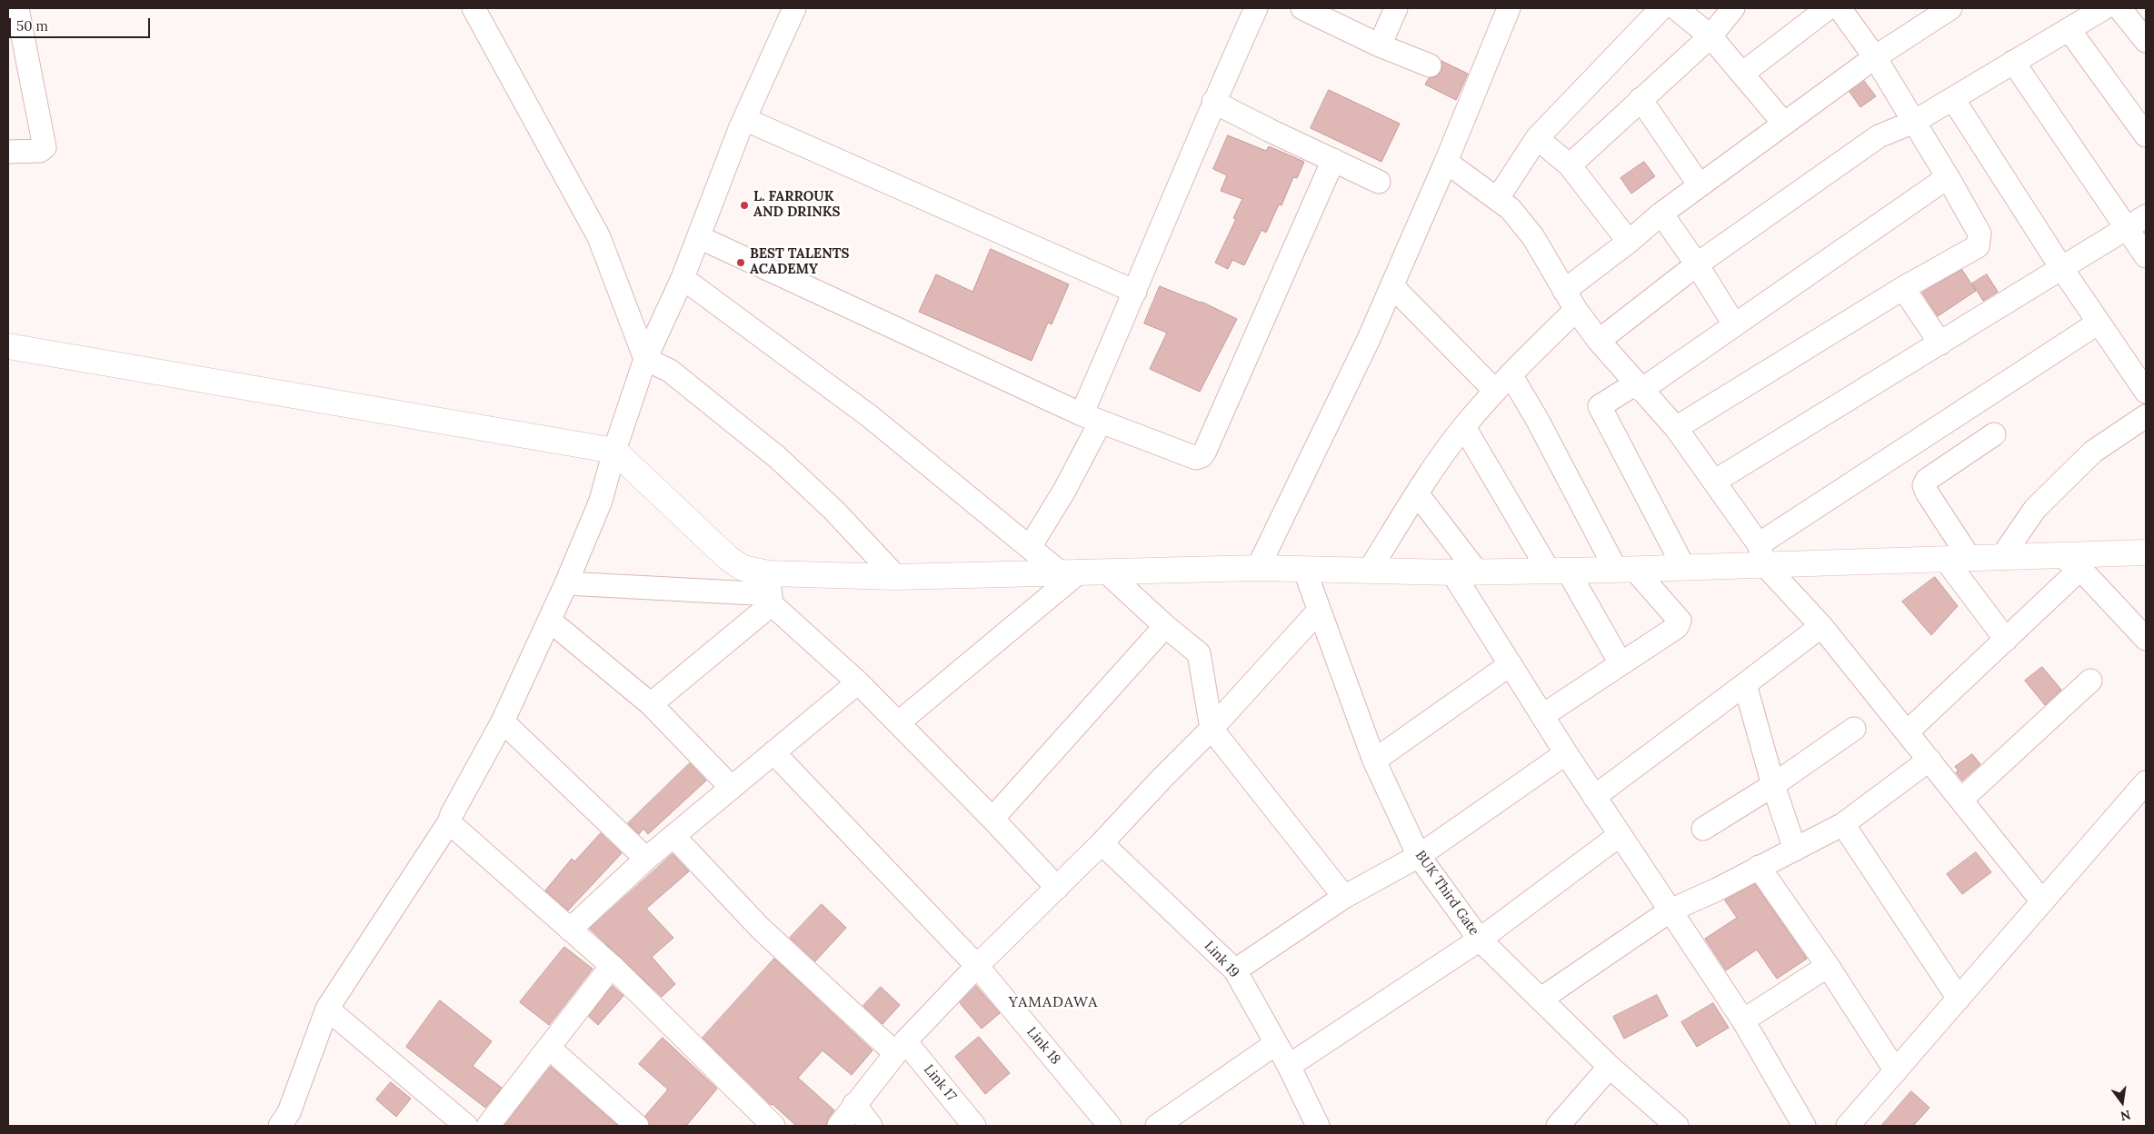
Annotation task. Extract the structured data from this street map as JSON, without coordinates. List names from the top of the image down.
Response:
{
  "streets": {
    "street": [
      "BUK Third Gate",
      "Link 19",
      "Link 18",
      "Link 17"
    ]
  },
  "districts": ["YAMADAWA"],
  "places": ["L. FARROUK AND DRINKS", "BEST TALENTS ACADEMY"],
  "scale_bar": "50 m",
  "north": "bottom"
}
